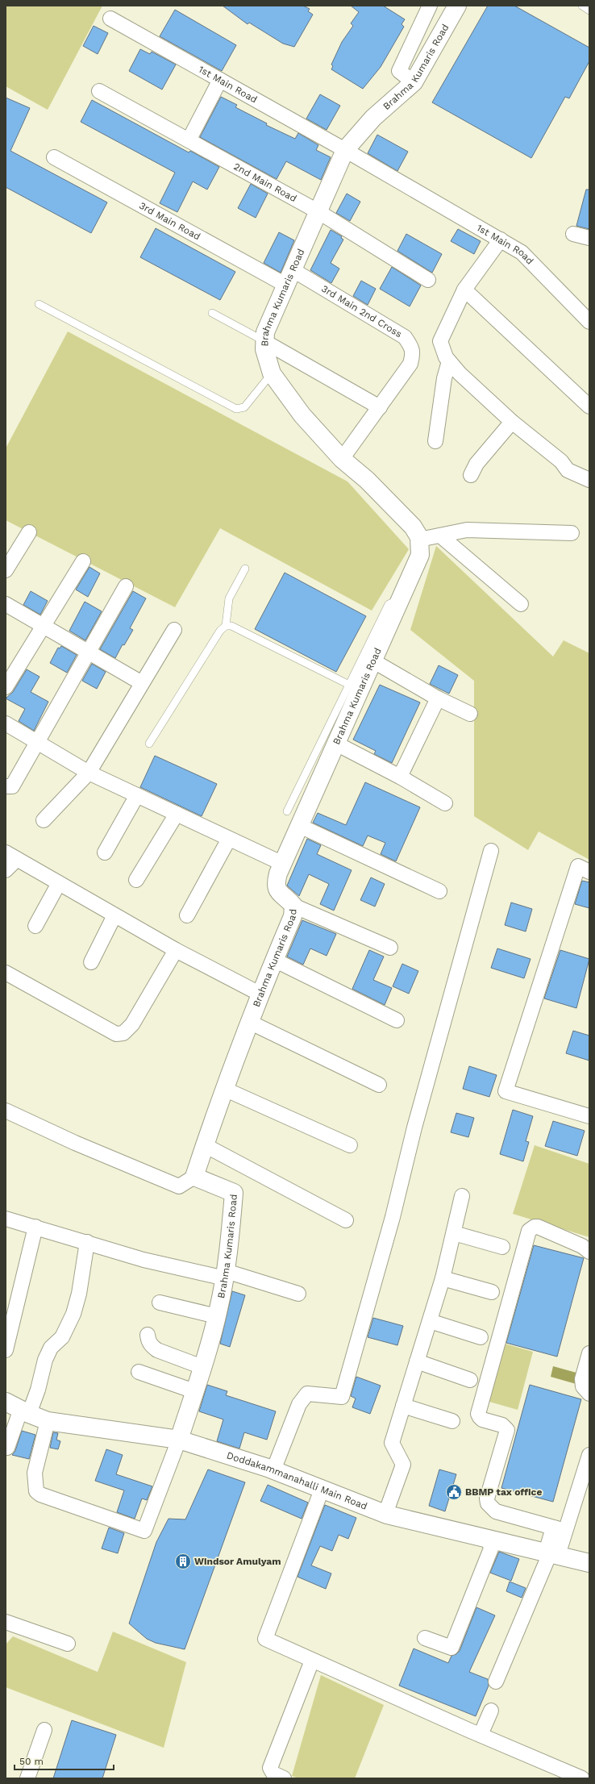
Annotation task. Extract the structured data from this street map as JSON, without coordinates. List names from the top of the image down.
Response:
{
  "streets": {
    "street": [
      "Brahma Kumaris Road",
      "1st Main Road",
      "2nd Main Road",
      "3rd Main Road",
      "3rd Main 2nd Cross",
      "Doddakammanahalli Main Road"
    ]
  },
  "crossings": [
    ["Brahma Kumaris Road", "1st Main Road"],
    ["Brahma Kumaris Road", "2nd Main Road"],
    ["Brahma Kumaris Road", "3rd Main Road"],
    ["Brahma Kumaris Road", "3rd Main 2nd Cross"],
    ["Brahma Kumaris Road", "Doddakammanahalli Main Road"],
    ["3rd Main Road", "3rd Main 2nd Cross"]
  ],
  "places": {
    "public building": ["BBMP tax office"],
    "building": ["Windsor Amulyam"]
  },
  "scale_bar": "50 m"
}
